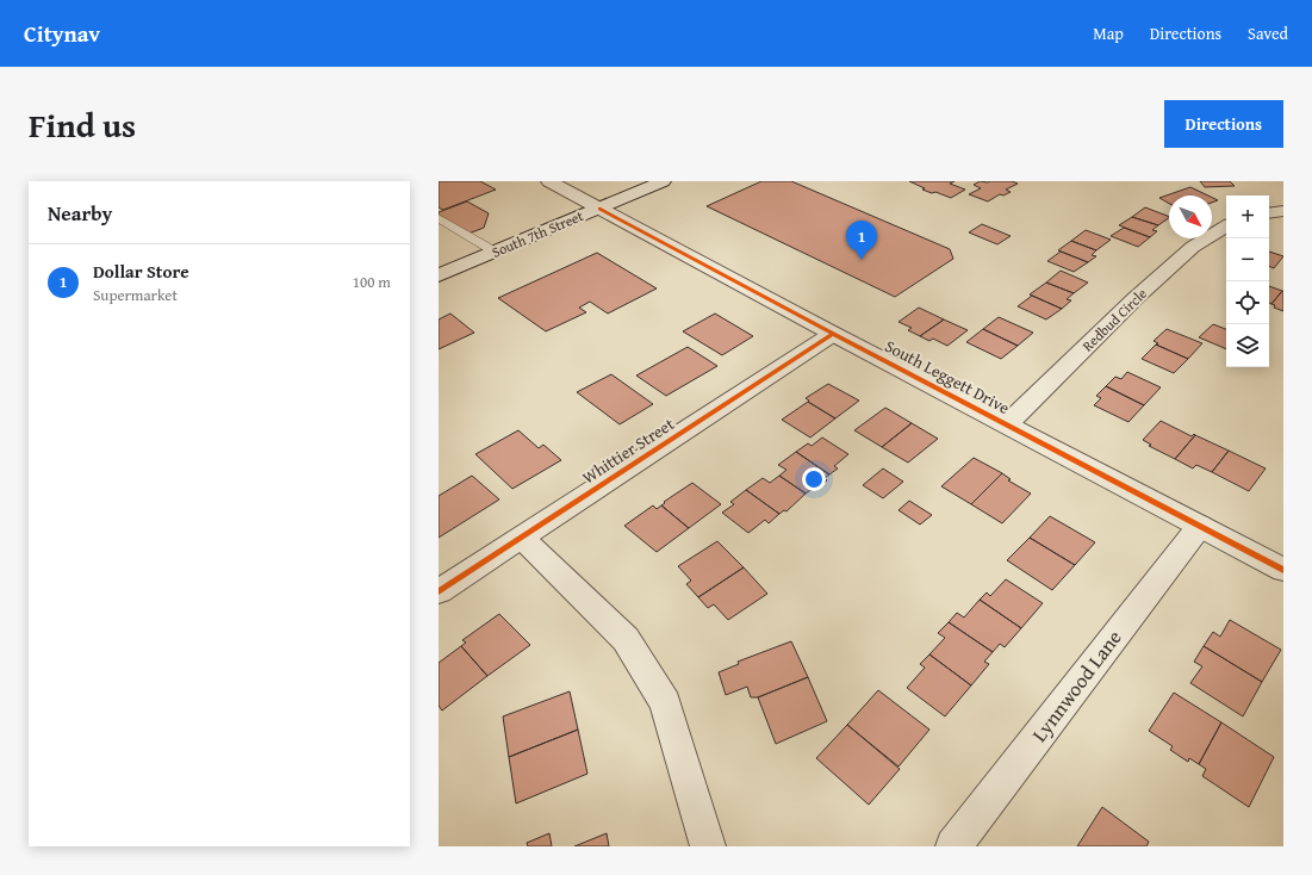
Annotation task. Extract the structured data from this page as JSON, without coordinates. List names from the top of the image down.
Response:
{
  "streets": {
    "street": [
      "South 7th Street",
      "Redbud Circle",
      "South Leggett Drive",
      "Whittier Street",
      "Lynnwood Lane"
    ]
  },
  "crossings": [
    ["South 7th Street", "South Leggett Drive"],
    ["Redbud Circle", "South Leggett Drive"],
    ["South Leggett Drive", "Whittier Street"],
    ["South Leggett Drive", "Lynnwood Lane"]
  ],
  "north": "bottom right",
  "page": {
    "header": "Citynav",
    "nav": ["Map", "Directions", "Saved"],
    "title": "Find us",
    "buttons": "Directions",
    "heading": "Nearby",
    "map_buttons": ["+", "−"],
    "pins": "1",
    "list": [
      {
        "mark": "1",
        "name": "Dollar Store",
        "note": "Supermarket",
        "value": "100 m"
      }
    ]
  }
}
